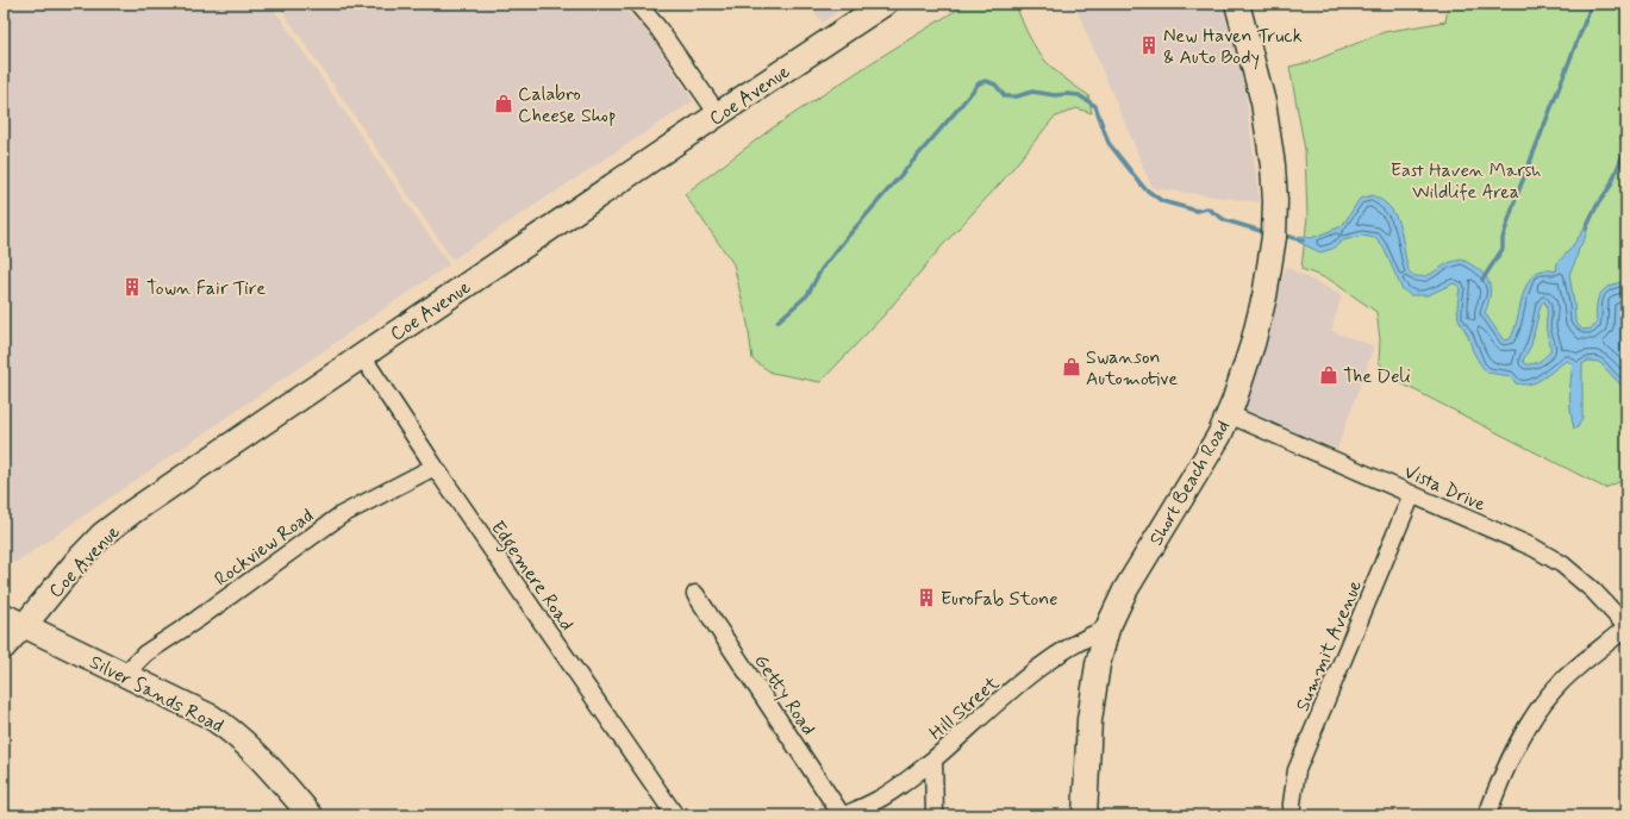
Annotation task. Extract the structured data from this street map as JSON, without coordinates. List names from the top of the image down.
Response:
{
  "streets": {
    "main road": ["Coe Avenue", "Short Beach Road", "Silver Sands Road"],
    "street": [
      "Vista Drive",
      "Rockview Road",
      "Edgemere Road",
      "Summit Avenue",
      "Getty Road",
      "Hill Street"
    ]
  },
  "crossings": [
    ["Coe Avenue", "Edgemere Road"],
    ["Coe Avenue", "Silver Sands Road"],
    ["Short Beach Road", "Vista Drive"],
    ["Short Beach Road", "Hill Street"],
    ["Vista Drive", "Summit Avenue"],
    ["Rockview Road", "Edgemere Road"],
    ["Rockview Road", "Silver Sands Road"],
    ["Getty Road", "Hill Street"]
  ],
  "parks": ["East Haven Marsh Wildlife Area"],
  "places": {
    "building": ["New Haven Truck & Auto Body", "Town Fair Tire", "EuroFab Stone"],
    "shop": ["Calabro Cheese Shop", "Swanson Automotive", "The Deli"]
  }
}
